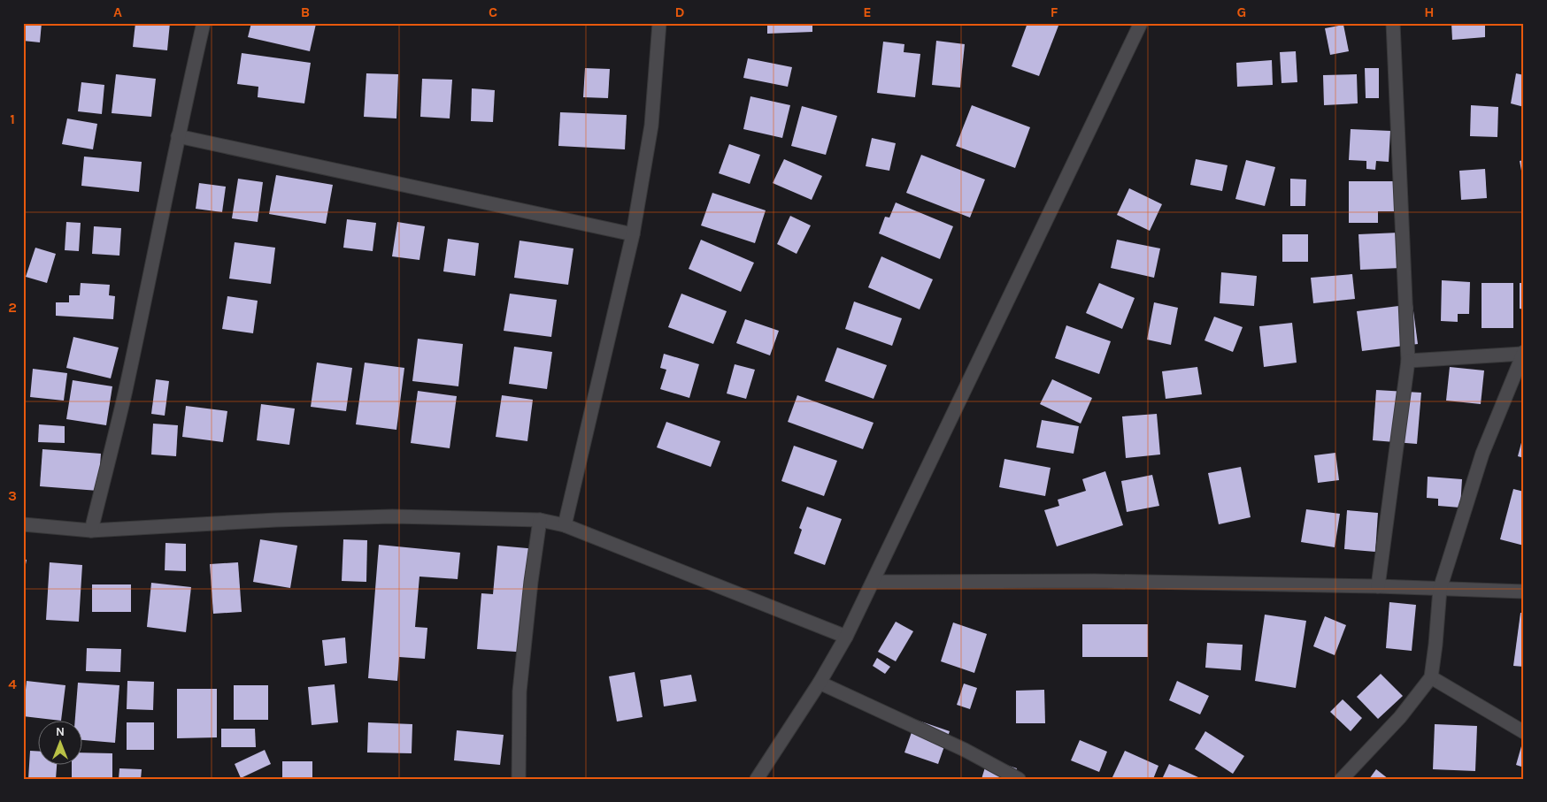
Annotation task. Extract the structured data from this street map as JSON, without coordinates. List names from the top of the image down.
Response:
{
  "north": "top",
  "grid": {
    "columns": [
      "A",
      "B",
      "C",
      "D",
      "E",
      "F",
      "G",
      "H"
    ],
    "rows": [
      "1",
      "2",
      "3",
      "4"
    ]
  }
}
